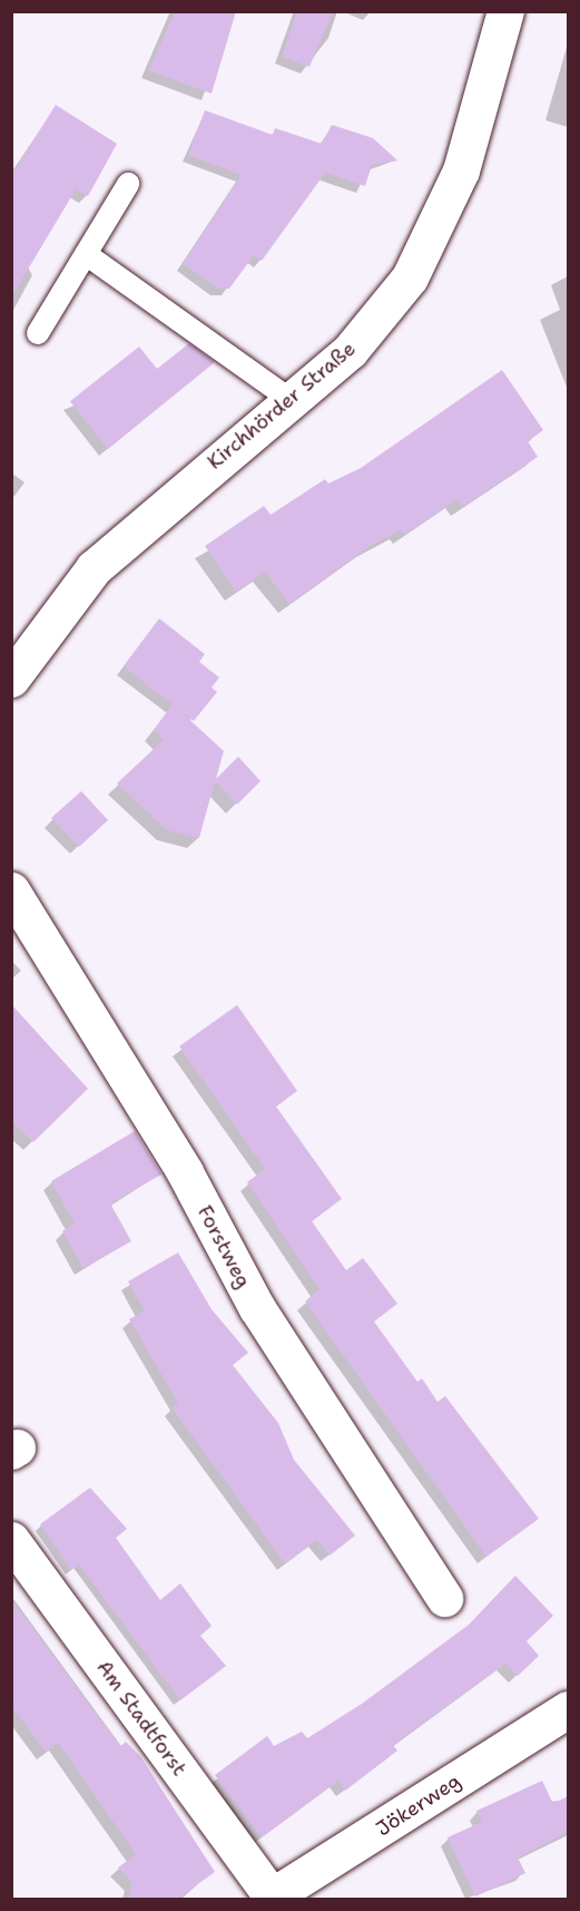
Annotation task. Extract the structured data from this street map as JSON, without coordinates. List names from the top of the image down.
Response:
{
  "streets": {
    "street": [
      "Kirchhörder Straße",
      "Forstweg",
      "Am Stadtforst",
      "Jökerweg"
    ]
  },
  "crossings": [
    ["Am Stadtforst", "Jökerweg"]
  ]
}
